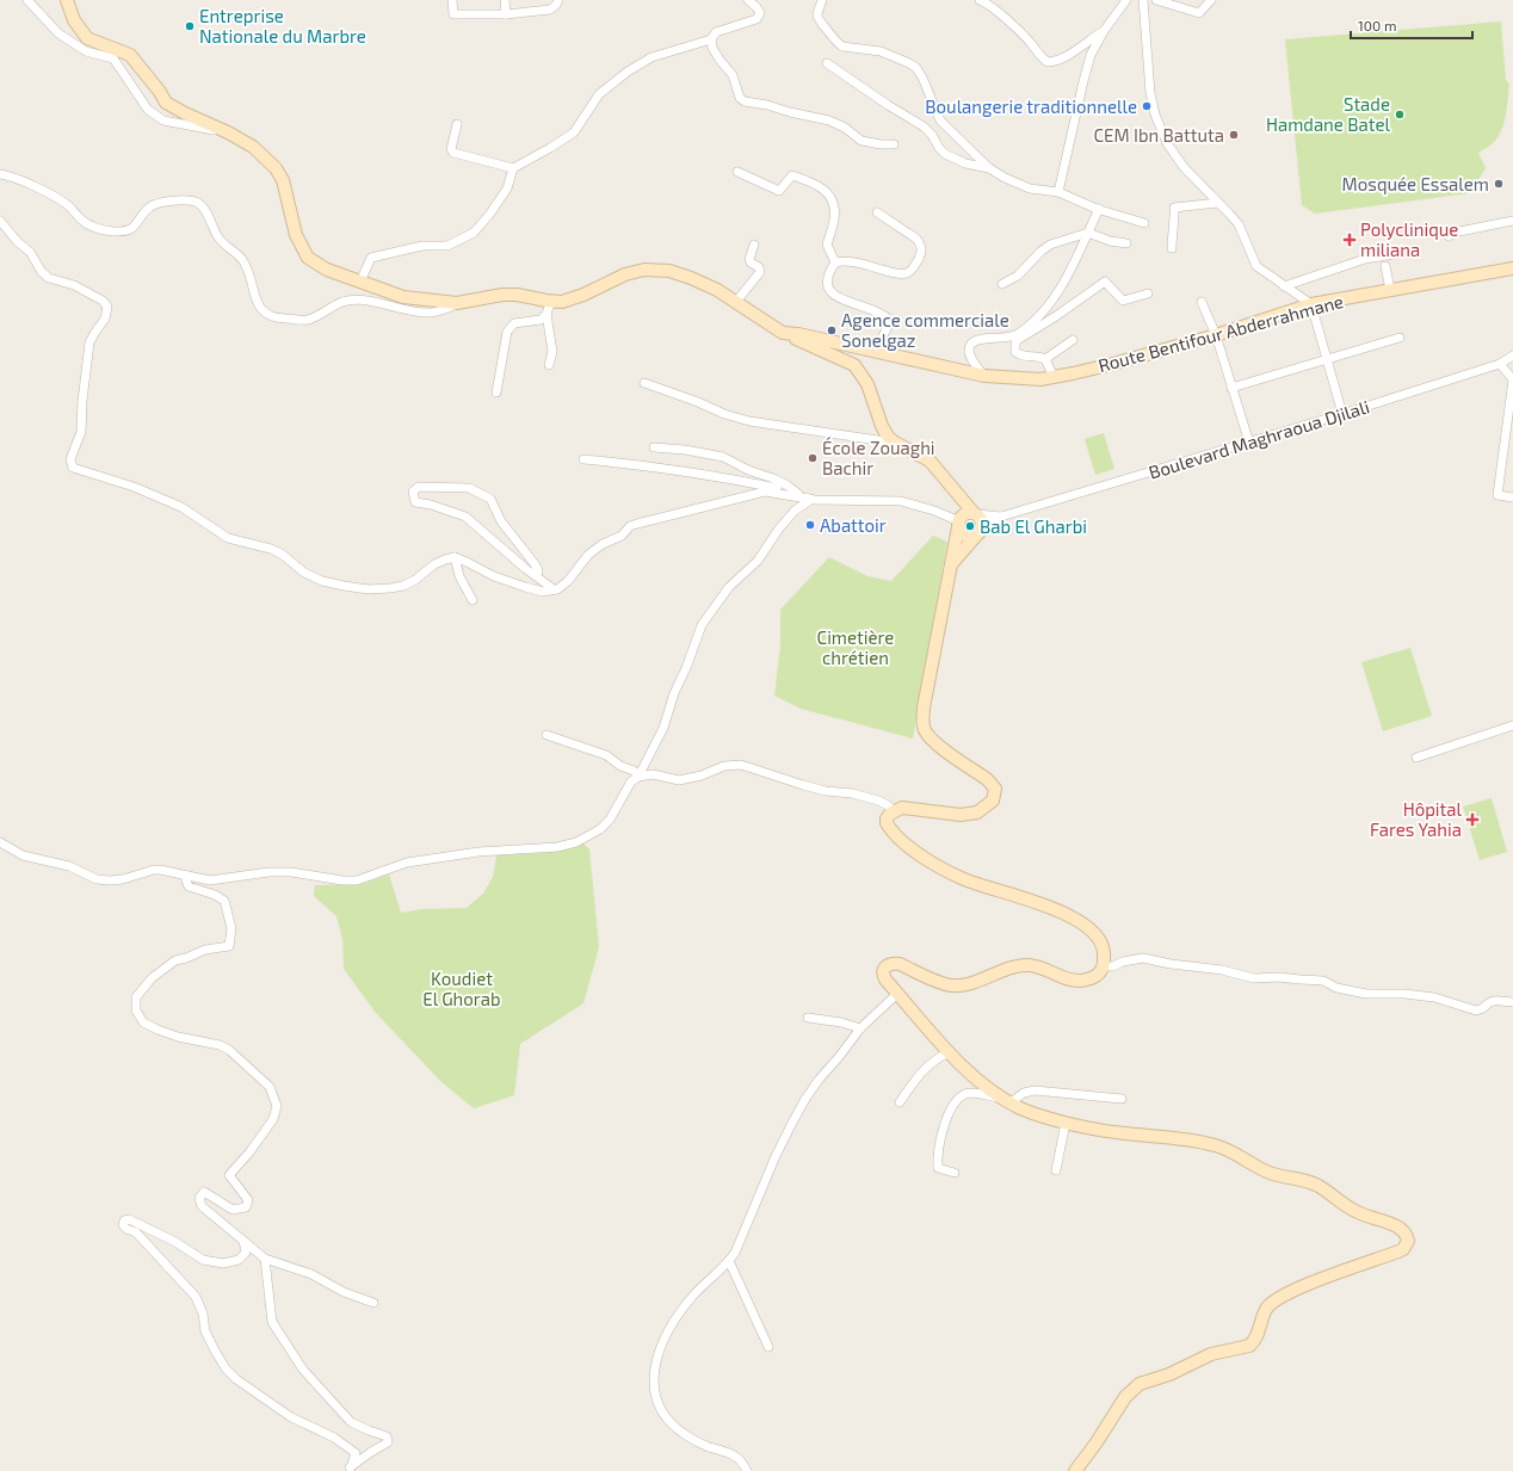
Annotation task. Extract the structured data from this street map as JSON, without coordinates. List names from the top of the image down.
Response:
{
  "streets": {
    "main road": ["Route Bentifour Abderrahmane"],
    "street": ["Boulevard Maghraoua Djilali"]
  },
  "parks": ["Cimetière chrétien", "Koudiet El Ghorab"],
  "places": {
    "other": [
      "Entreprise Nationale du Marbre",
      "Boulangerie traditionnelle",
      "Stade Hamdane Batel",
      "CEM Ibn Battuta",
      "Mosquée Essalem",
      "Agence commerciale Sonelgaz",
      "École Zouaghi Bachir",
      "Abattoir",
      "Bab El Gharbi"
    ],
    "health": ["Polyclinique miliana", "Hôpital Fares Yahia"]
  },
  "scale_bar": "100 m"
}
